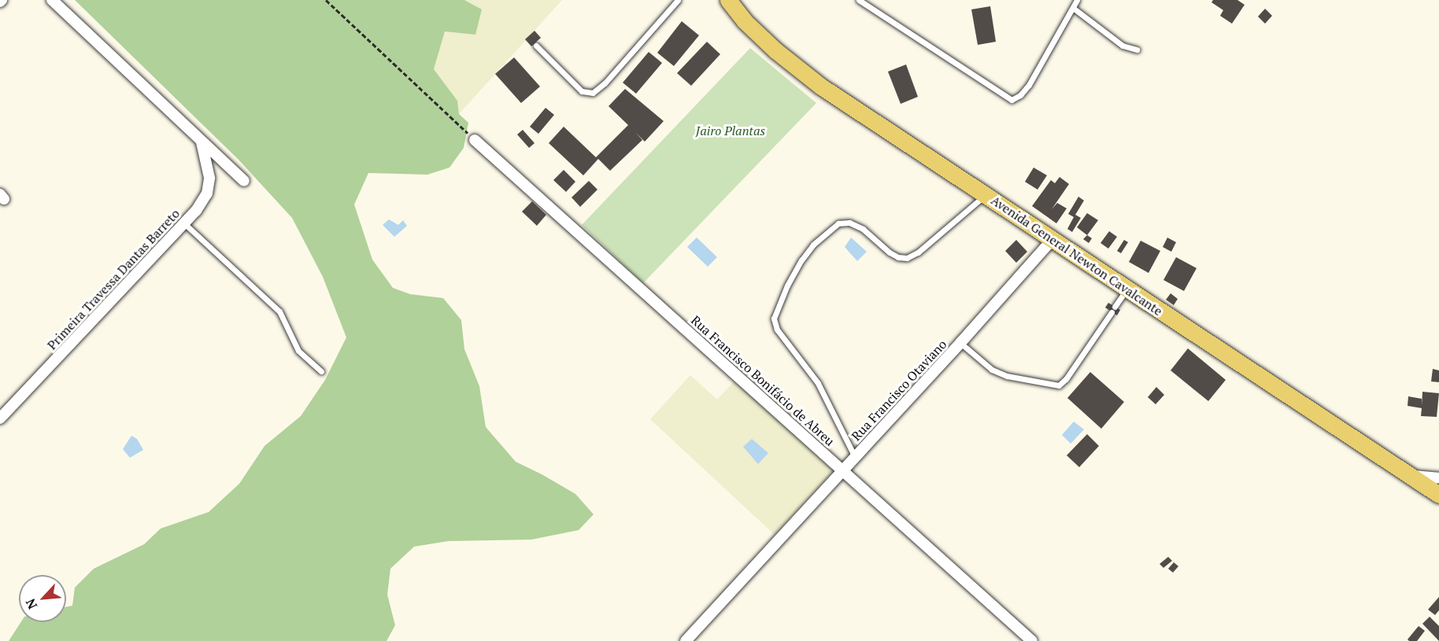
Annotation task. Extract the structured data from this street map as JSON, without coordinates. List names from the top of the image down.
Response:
{
  "streets": {
    "main road": ["Avenida General Newton Cavalcante"],
    "street": ["Primeira Travessa Dantas Barreto", "Rua Francisco Bonifácio de Abreu", "Rua Francisco Otaviano"]
  },
  "crossings": [
    ["Avenida General Newton Cavalcante", "Rua Francisco Otaviano"],
    ["Rua Francisco Bonifácio de Abreu", "Rua Francisco Otaviano"]
  ],
  "parks": ["Jairo Plantas"],
  "north": "bottom left"
}
